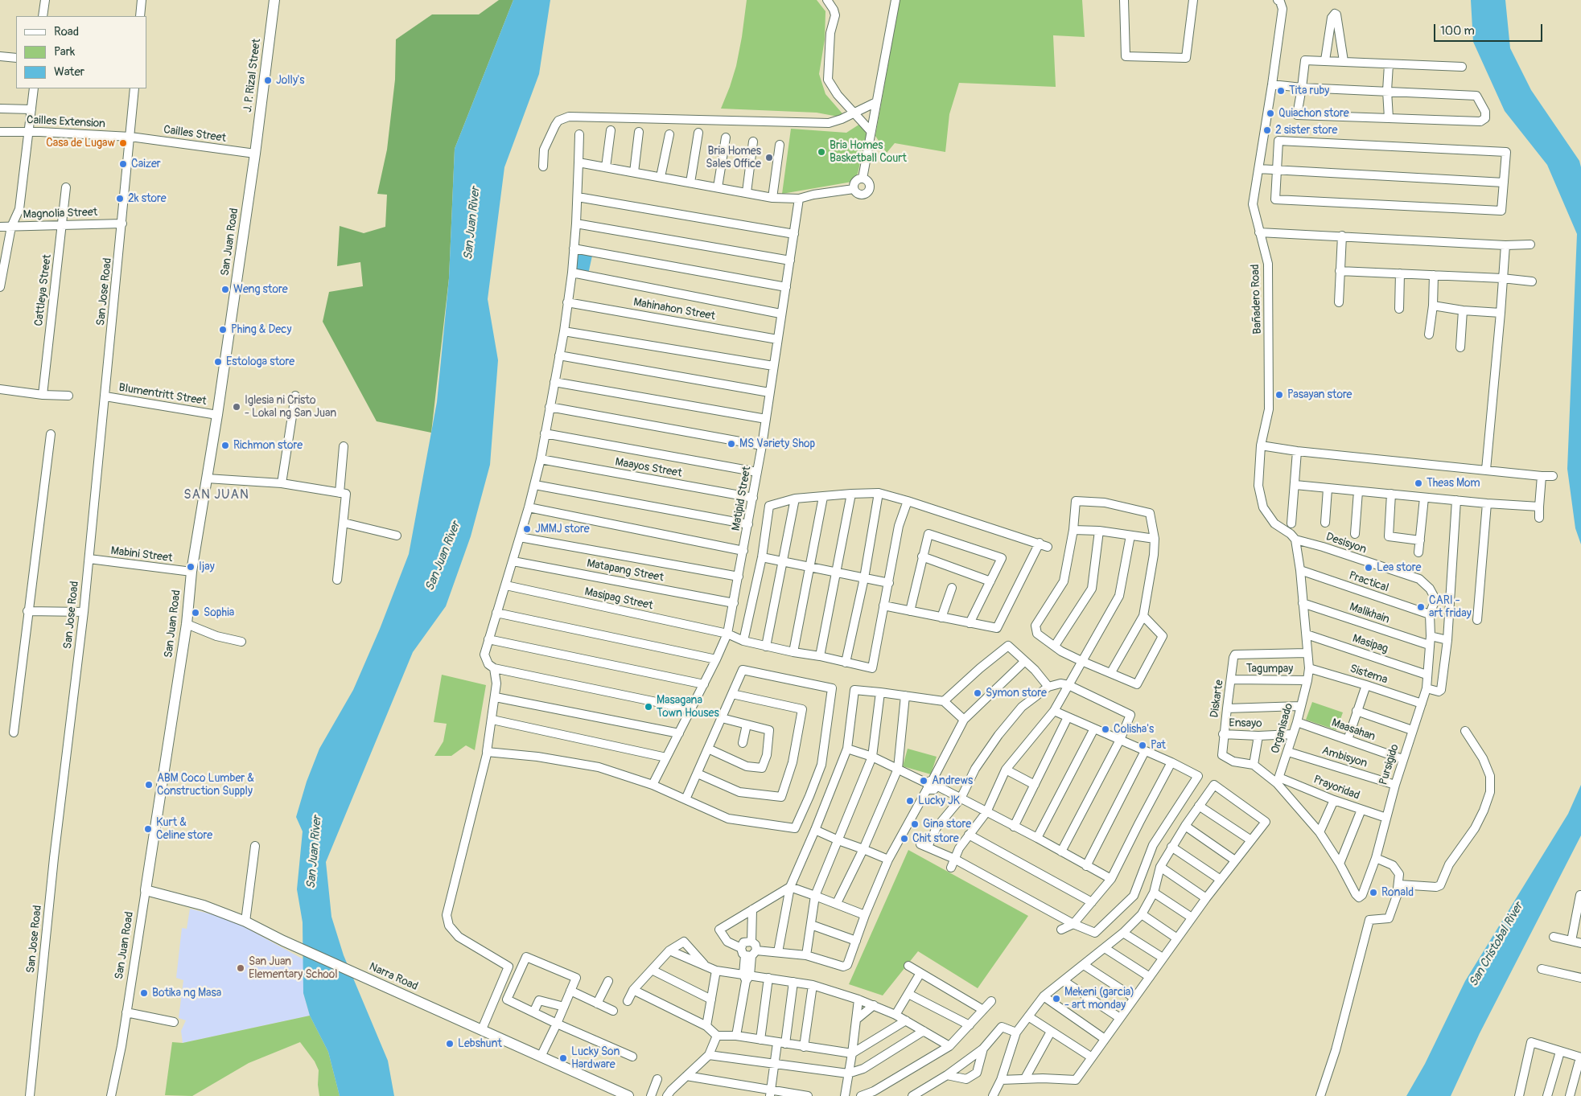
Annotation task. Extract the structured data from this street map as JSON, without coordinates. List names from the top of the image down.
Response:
{
  "streets": {
    "main road": ["J. P. Rizal Street", "San Juan Road", "Narra Road"],
    "street": [
      "Cailles Extension",
      "Cailles Street",
      "Magnolia Street",
      "Cattleya Street",
      "San Jose Road",
      "Bañadero Road",
      "Mahinahon Street",
      "Blumentritt Street",
      "Maayos Street",
      "Matipid Street",
      "Desisyon",
      "Mabini Street",
      "Matapang Street",
      "Practical",
      "Masipag Street",
      "Malikhain",
      "Masipag",
      "Tagumpay",
      "Sistema",
      "Diskarte",
      "Ensayo",
      "Organisado",
      "Maasahan",
      "Ambisyon",
      "Pursigido",
      "Prayoridad"
    ]
  },
  "crossings": [
    ["J. P. Rizal Street", "Cailles Street"],
    ["J. P. Rizal Street", "San Juan Road"],
    ["Cailles Extension", "Cailles Street"],
    ["Cailles Extension", "San Jose Road"],
    ["Cailles Street", "San Juan Road"],
    ["Cailles Street", "San Jose Road"],
    ["Magnolia Street", "Cattleya Street"],
    ["Magnolia Street", "San Jose Road"],
    ["San Juan Road", "Blumentritt Street"],
    ["San Juan Road", "Mabini Street"],
    ["San Juan Road", "Narra Road"],
    ["San Jose Road", "Blumentritt Street"],
    ["San Jose Road", "Mabini Street"],
    ["Bañadero Road", "Desisyon"],
    ["Bañadero Road", "Organisado"],
    ["Mahinahon Street", "Matipid Street"],
    ["Maayos Street", "Matipid Street"],
    ["Matipid Street", "Matapang Street"],
    ["Matipid Street", "Masipag Street"],
    ["Desisyon", "Practical"],
    ["Desisyon", "Organisado"],
    ["Desisyon", "Pursigido"],
    ["Practical", "Organisado"],
    ["Malikhain", "Organisado"],
    ["Malikhain", "Pursigido"],
    ["Masipag", "Organisado"],
    ["Masipag", "Pursigido"],
    ["Tagumpay", "Diskarte"],
    ["Tagumpay", "Organisado"],
    ["Sistema", "Organisado"],
    ["Sistema", "Pursigido"],
    ["Diskarte", "Ensayo"],
    ["Diskarte", "Organisado"],
    ["Diskarte", "Prayoridad"],
    ["Ensayo", "Organisado"],
    ["Organisado", "Maasahan"],
    ["Organisado", "Ambisyon"],
    ["Organisado", "Prayoridad"],
    ["Maasahan", "Pursigido"],
    ["Ambisyon", "Pursigido"],
    ["Pursigido", "Prayoridad"]
  ],
  "districts": ["SAN JUAN"],
  "water": ["San Juan River", "San Cristobal River"],
  "places": [
    "Jolly's",
    "Tita ruby",
    "Quiachon store",
    "2 sister store",
    "Casa de Lugaw",
    "Bria Homes Basketball Court",
    "Bria Homes Sales Office",
    "Caizer",
    "2k store",
    "Weng store",
    "Phing & Decy",
    "Estologa store",
    "Pasayan store",
    "Iglesia ni Cristo - Lokal ng San Juan",
    "MS Variety Shop",
    "Richmon store",
    "Theas Mom",
    "JMMJ store",
    "Ijay",
    "Lea store",
    "CARI - art friday",
    "Sophia",
    "Symon store",
    "Masagana Town Houses",
    "Colisha's",
    "Pat",
    "Andrews",
    "ABM Coco Lumber & Construction Supply",
    "Lucky JK",
    "Gina store",
    "Kurt & Celine store",
    "Chit store",
    "Ronald",
    "San Juan Elementary School",
    "Botika ng Masa",
    "Mekeni (garcia) - art monday",
    "Lebshunt",
    "Lucky Son Hardware"
  ],
  "legend": ["Road", "Park", "Water"],
  "scale_bar": "100 m"
}
